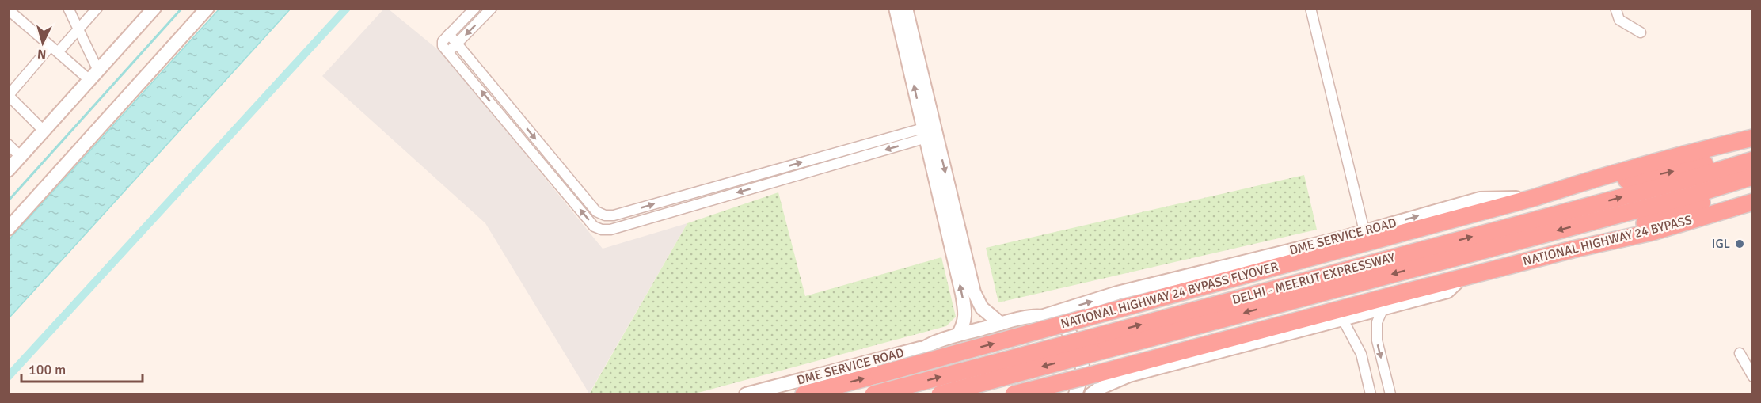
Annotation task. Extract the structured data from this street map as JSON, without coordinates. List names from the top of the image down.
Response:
{
  "streets": {
    "highway": ["NATIONAL HIGHWAY 24 BYPASS", "DELHI - MEERUT EXPRESSWAY", "NATIONAL HIGHWAY 24 BYPASS FLYOVER"],
    "main road": ["DME SERVICE ROAD"]
  },
  "crossings": [
    ["DME SERVICE ROAD", "NATIONAL HIGHWAY 24 BYPASS FLYOVER"]
  ],
  "places": ["IGL"],
  "scale_bar": "100 m",
  "north": "bottom"
}
